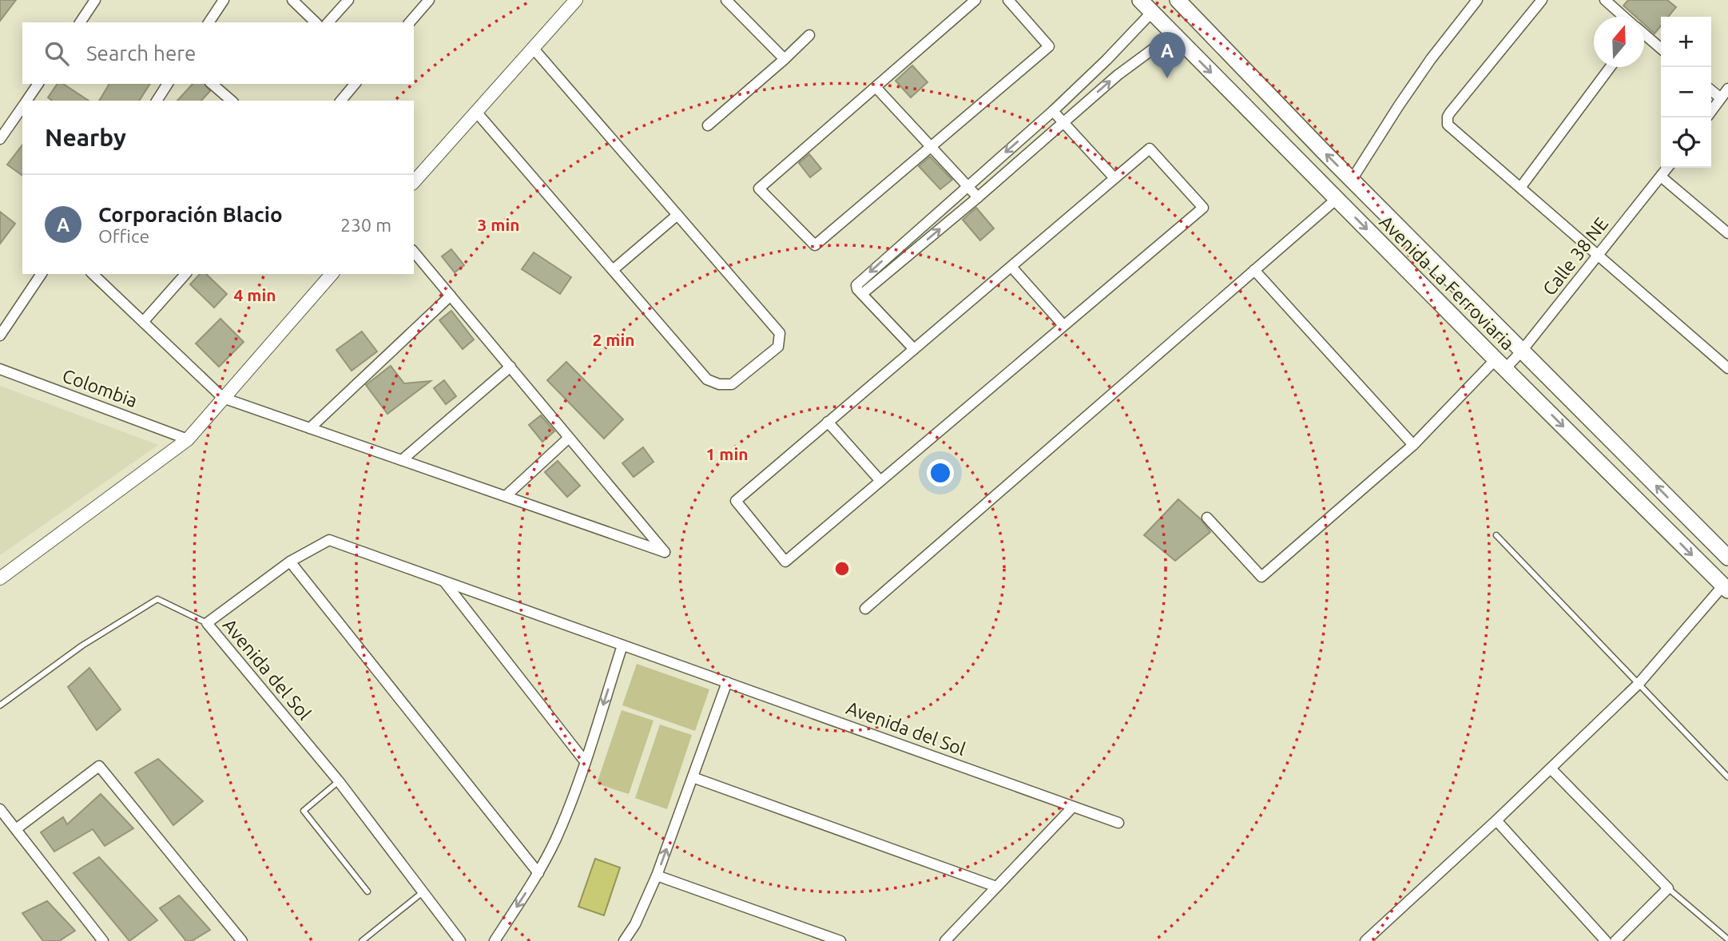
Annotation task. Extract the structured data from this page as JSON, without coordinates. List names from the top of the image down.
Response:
{
  "streets": {
    "main road": ["Avenida La Ferroviaria"],
    "street": ["Calle 38 NE", "Colombia", "Avenida del Sol"]
  },
  "crossings": [
    ["Calle 38 NE", "Avenida La Ferroviaria"]
  ],
  "north": "top",
  "page": {
    "map_buttons": ["+", "−"],
    "search": "Search here",
    "pins": "A",
    "heading": "Nearby",
    "list": [
      {
        "mark": "A",
        "name": "Corporación Blacio",
        "note": "Office",
        "value": "230 m"
      }
    ]
  },
  "rings": [
    "3 min",
    "4 min",
    "2 min",
    "1 min"
  ]
}
